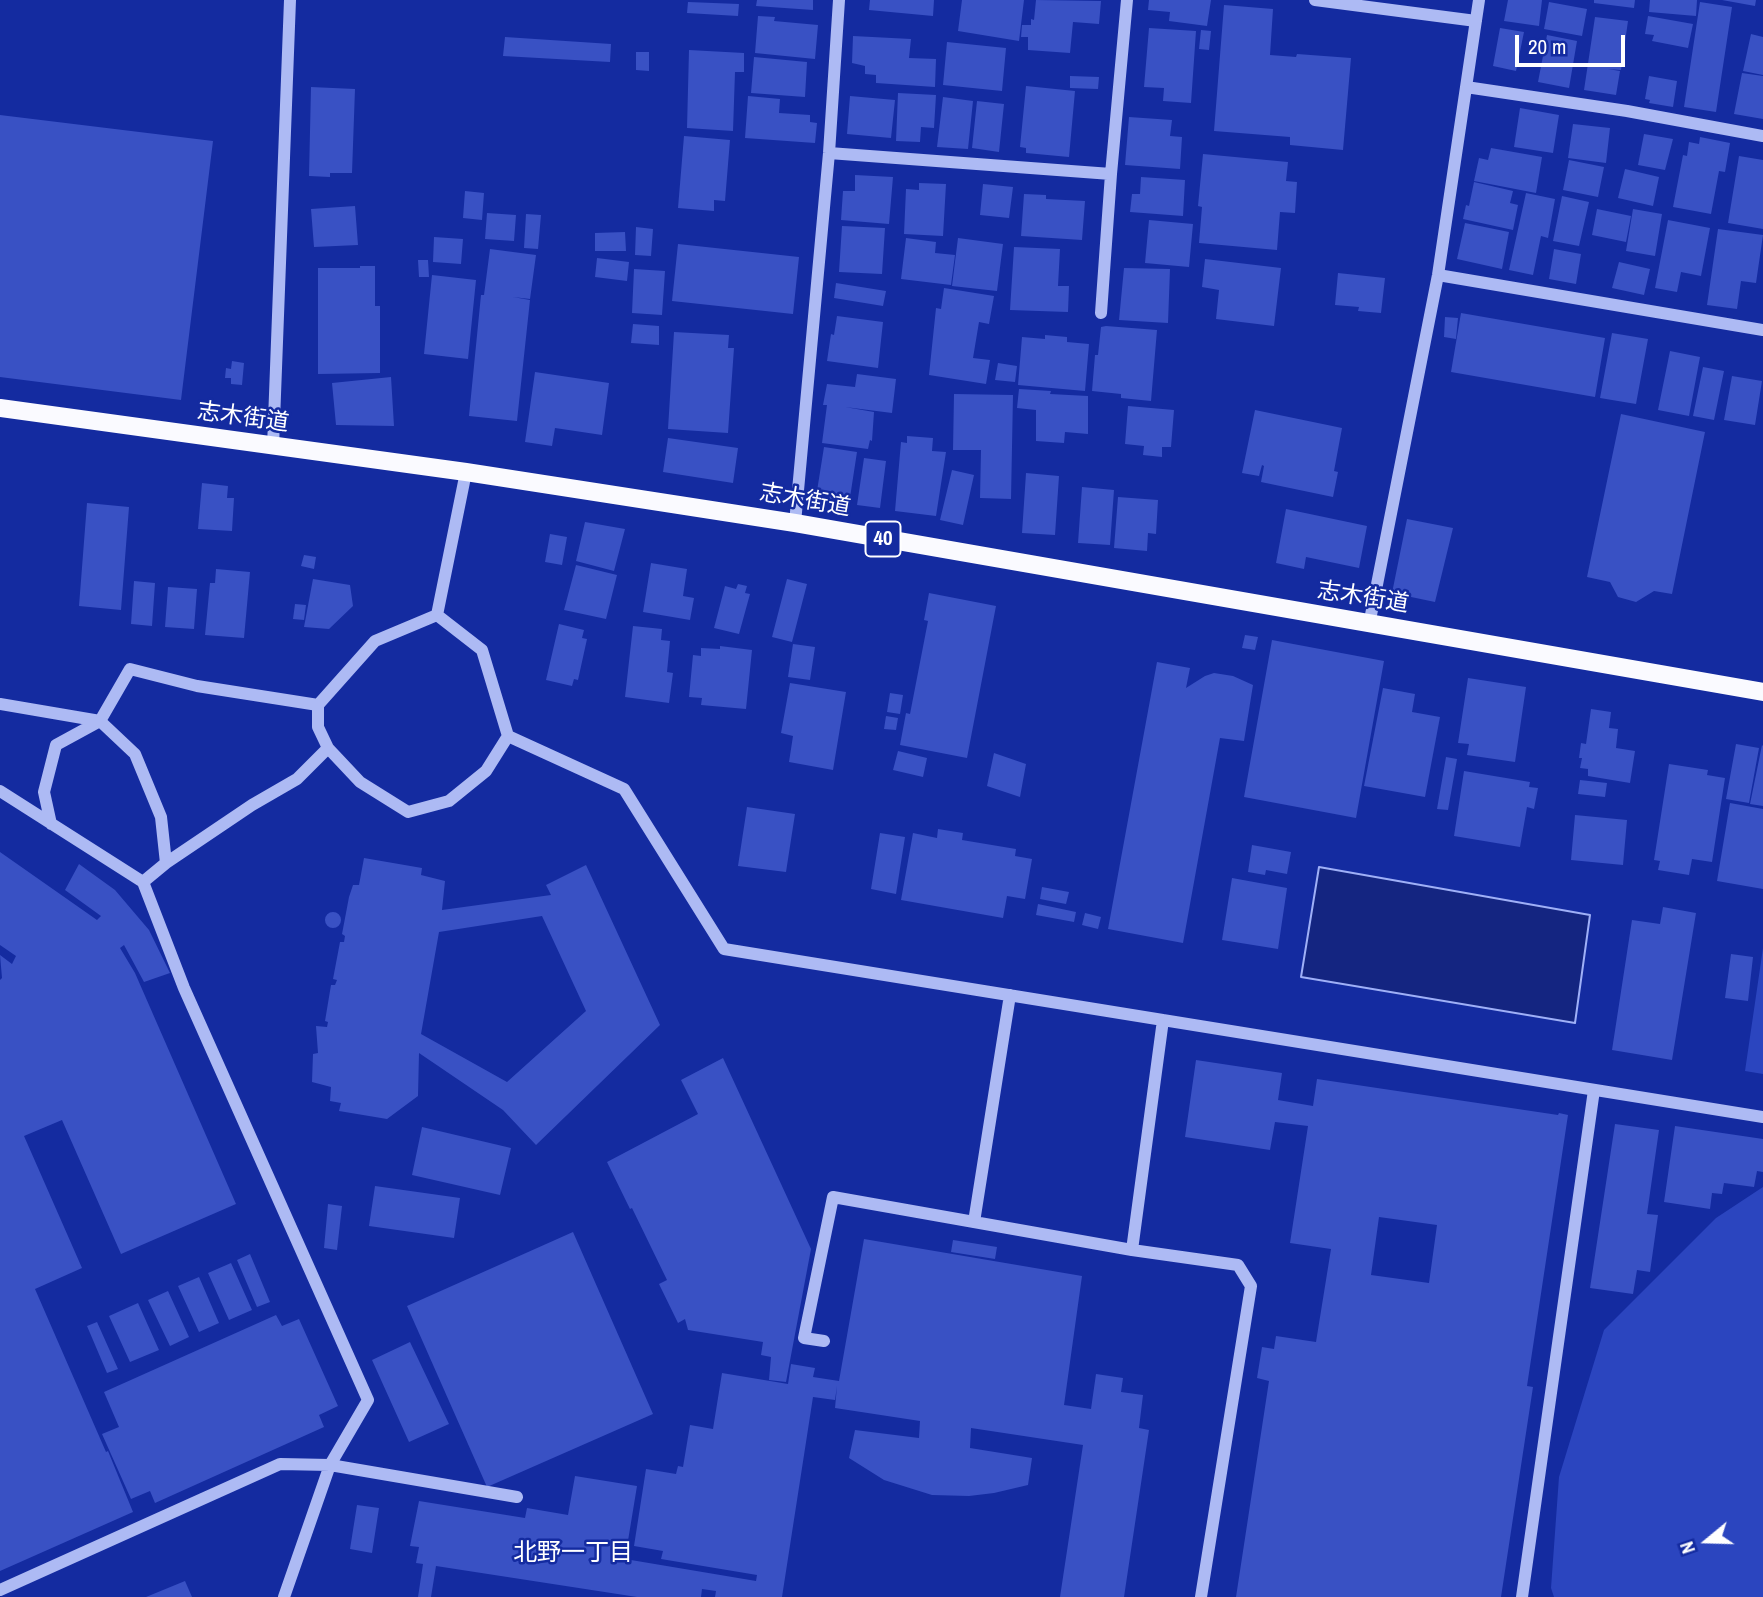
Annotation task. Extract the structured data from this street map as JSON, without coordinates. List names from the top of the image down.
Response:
{
  "streets": {
    "main road": ["志木街道", "40"]
  },
  "districts": ["北野一丁目"],
  "scale_bar": "20 m",
  "north": "left"
}
